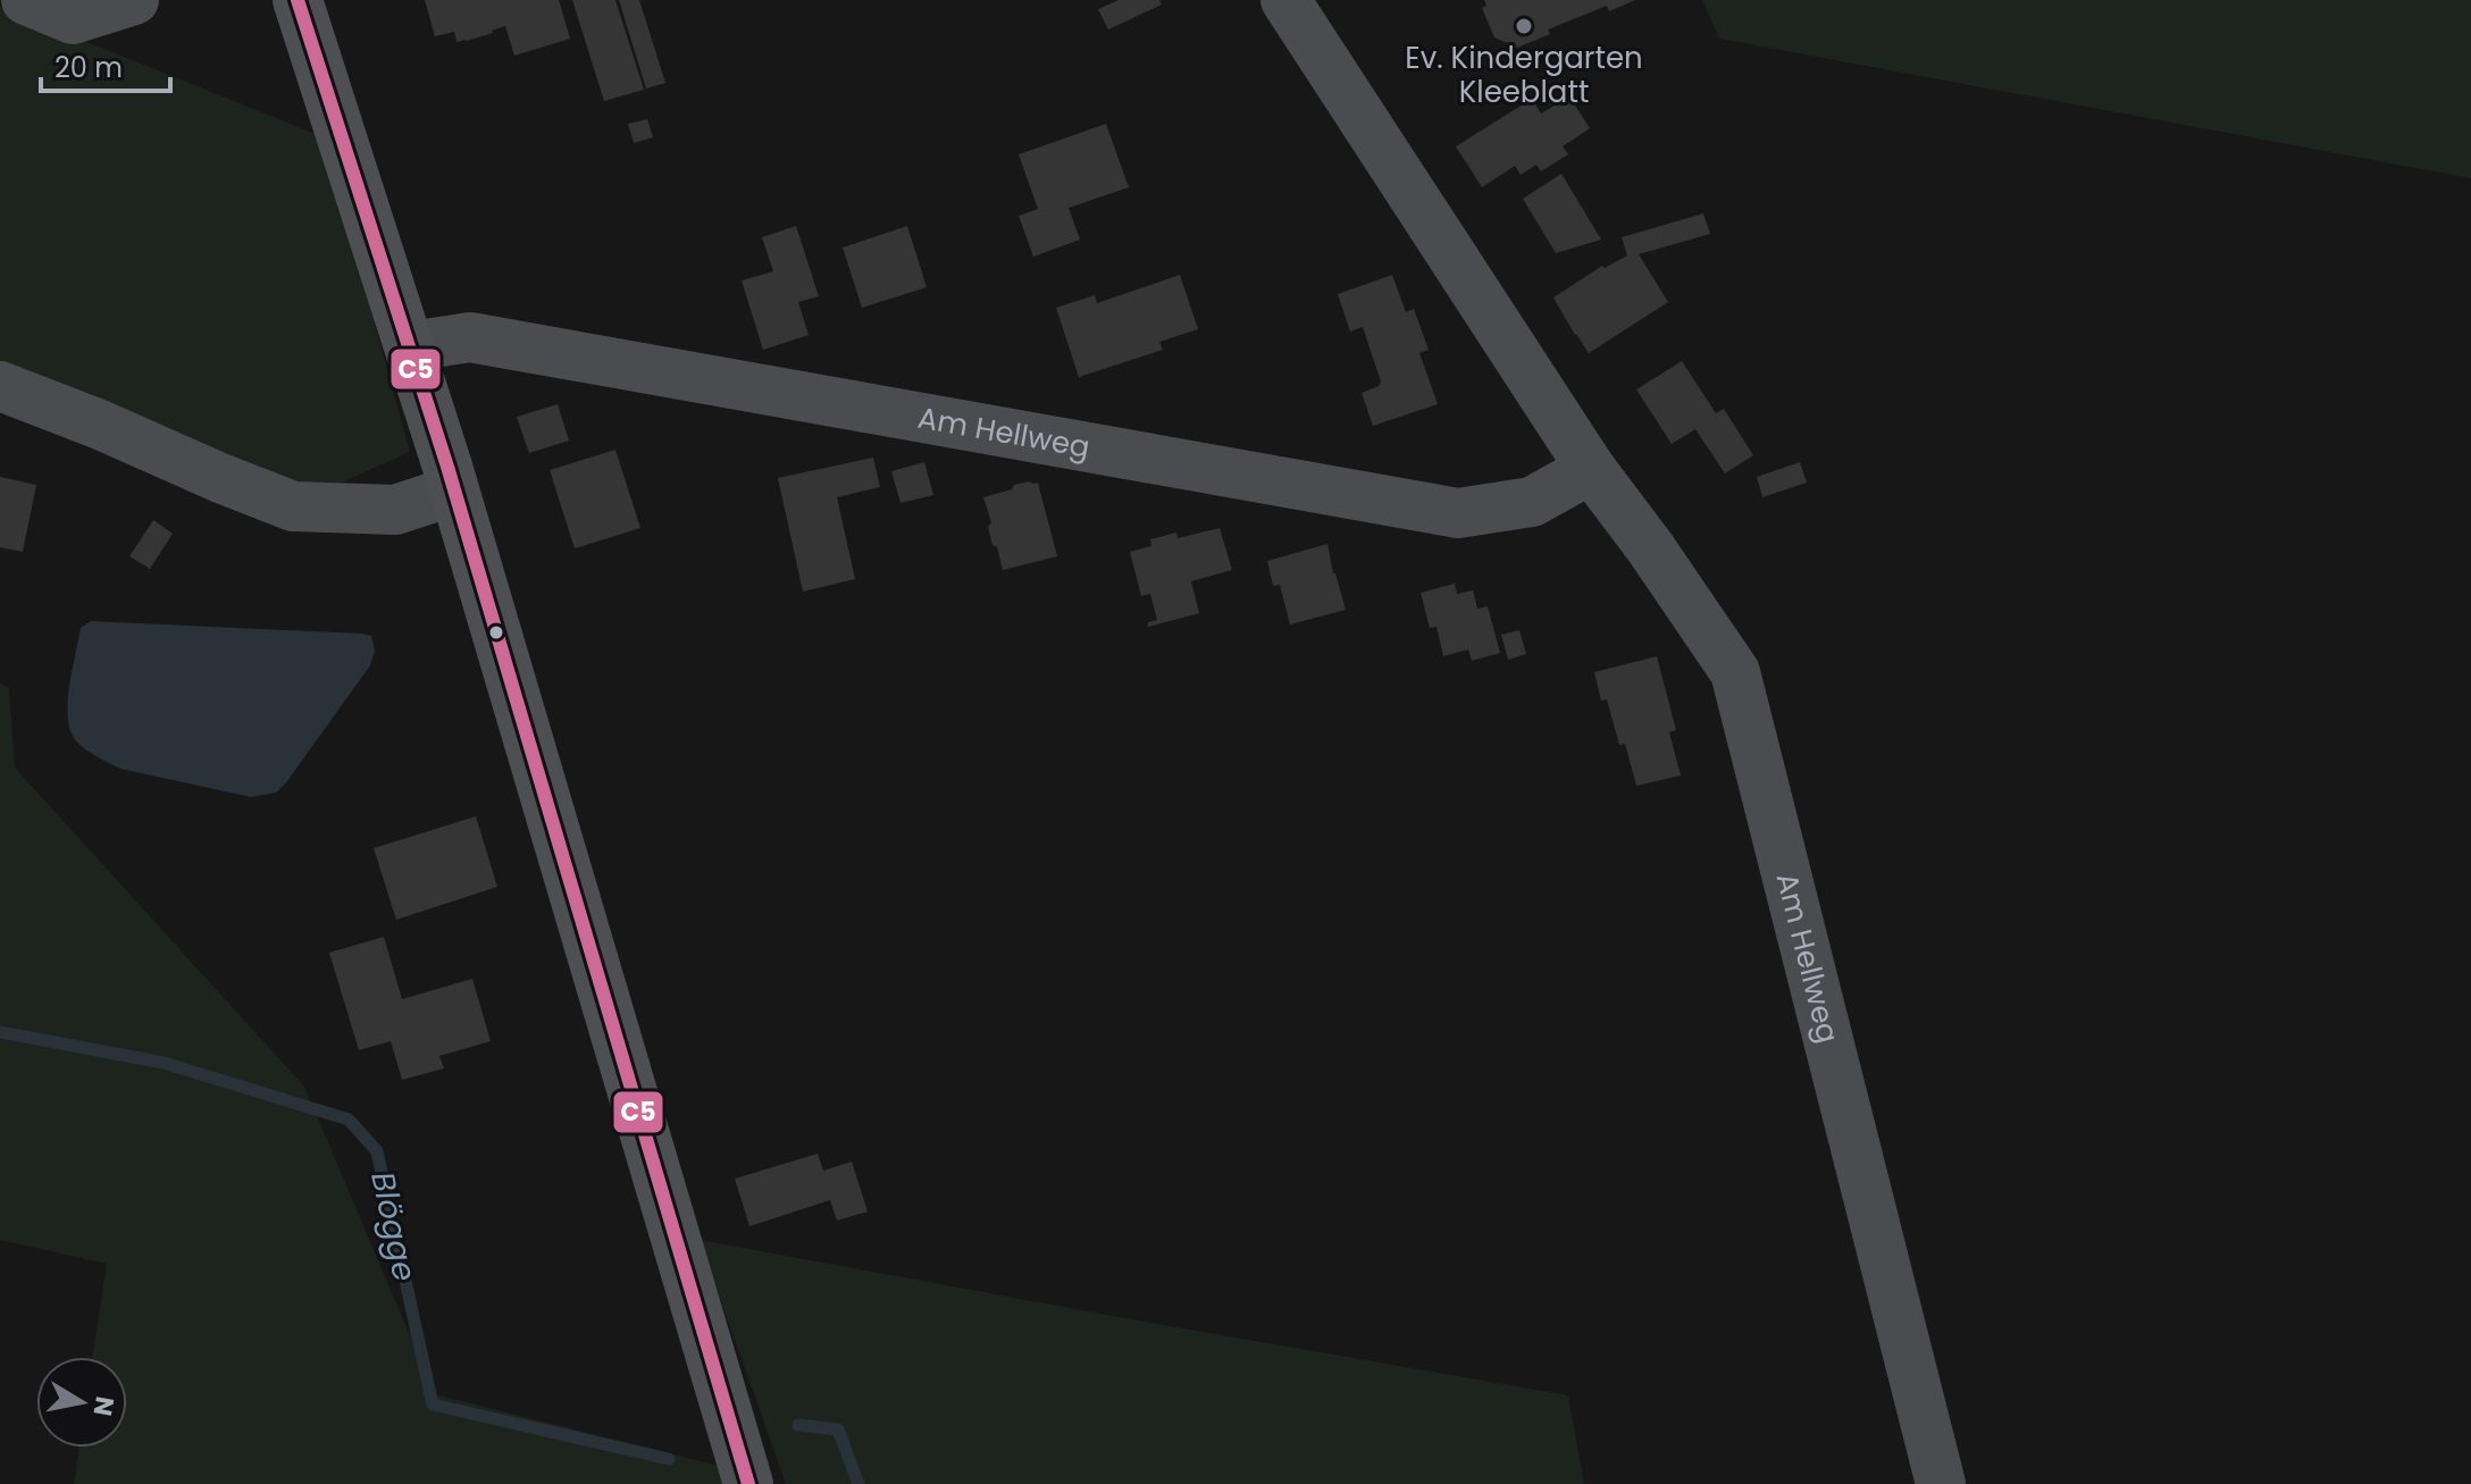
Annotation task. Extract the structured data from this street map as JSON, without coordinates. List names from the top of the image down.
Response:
{
  "streets": {
    "street": ["Am Hellweg"]
  },
  "water": ["Blögge"],
  "places": ["Ev. Kindergarten Kleeblatt"],
  "lines": ["transit line C5"],
  "scale_bar": "20 m",
  "north": "right"
}
